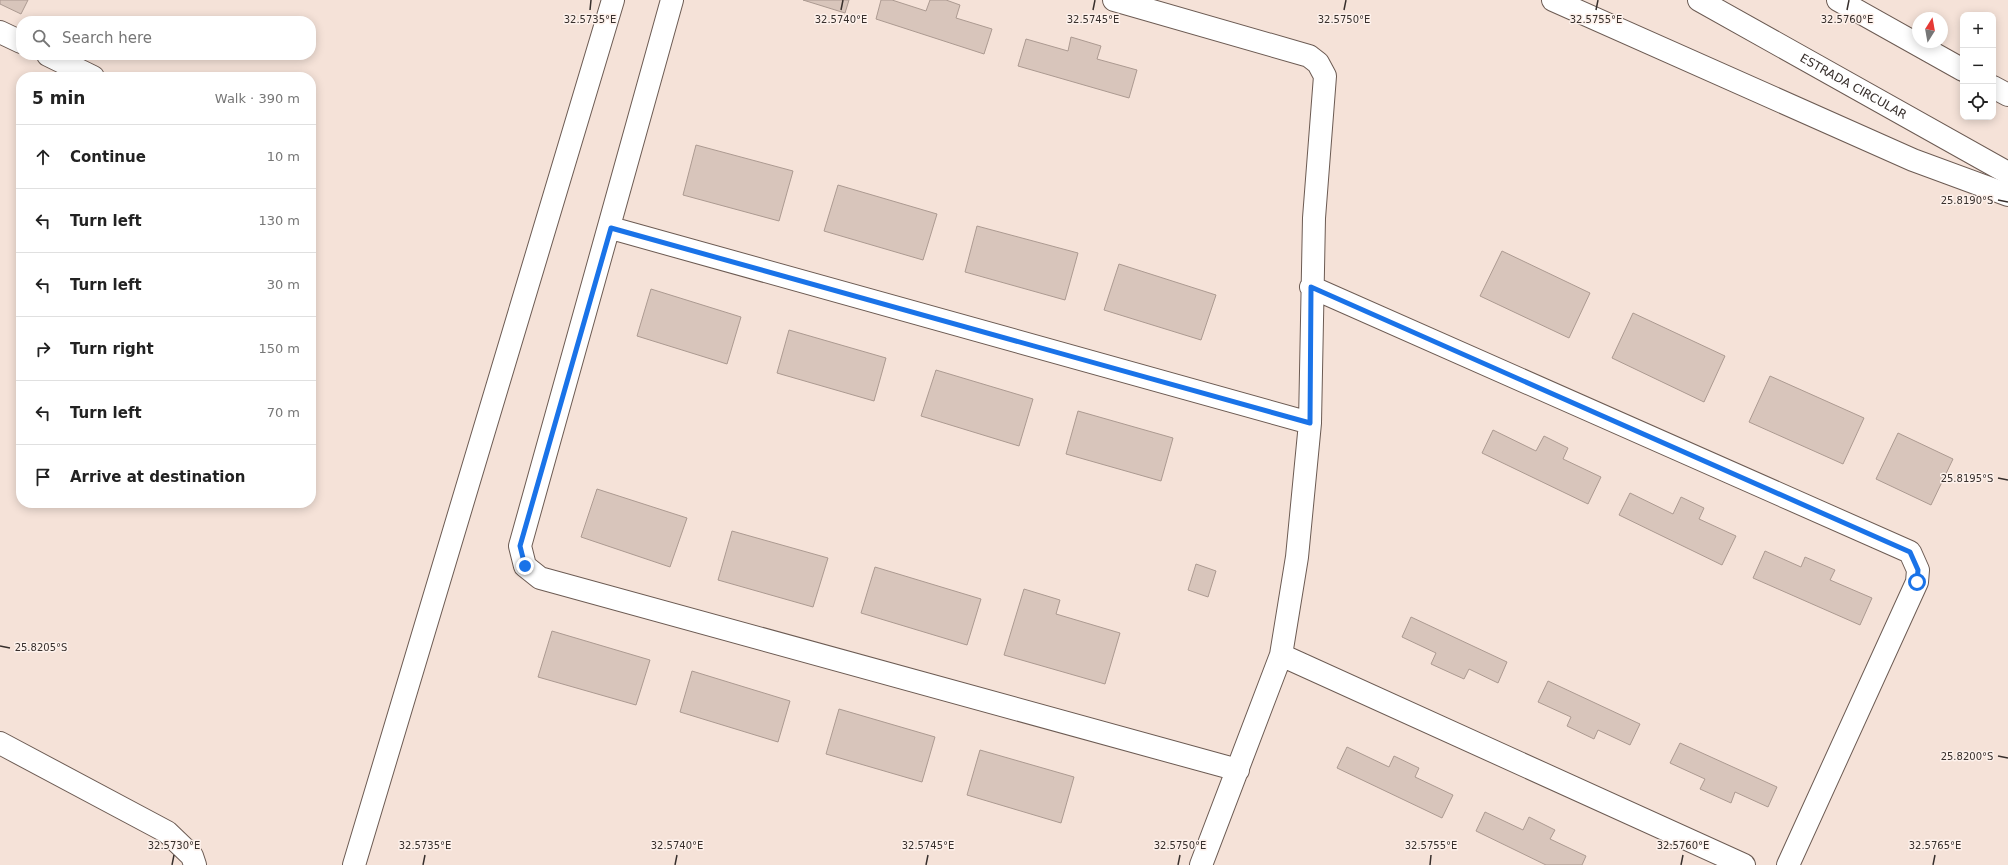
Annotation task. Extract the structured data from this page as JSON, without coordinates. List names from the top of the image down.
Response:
{
  "streets": {
    "main road": ["ESTRADA CIRCULAR"]
  },
  "north": "top",
  "page": {
    "map_buttons": ["+", "−"],
    "search": "Search here",
    "heading": ["5 min", "Walk · 390 m"],
    "list": [
      ["Continue", "10 m"],
      ["Turn left", "130 m"],
      ["Turn left", "30 m"],
      ["Turn right", "150 m"],
      ["Turn left", "70 m"],
      "Arrive at destination"
    ]
  },
  "coordinates": [
    "32.5735°E",
    "32.5740°E",
    "32.5745°E",
    "32.5750°E",
    "32.5755°E",
    "32.5760°E",
    "25.8190°S",
    "25.8195°S",
    "25.8205°S",
    "25.8200°S",
    "32.5730°E",
    "32.5765°E"
  ]
}
